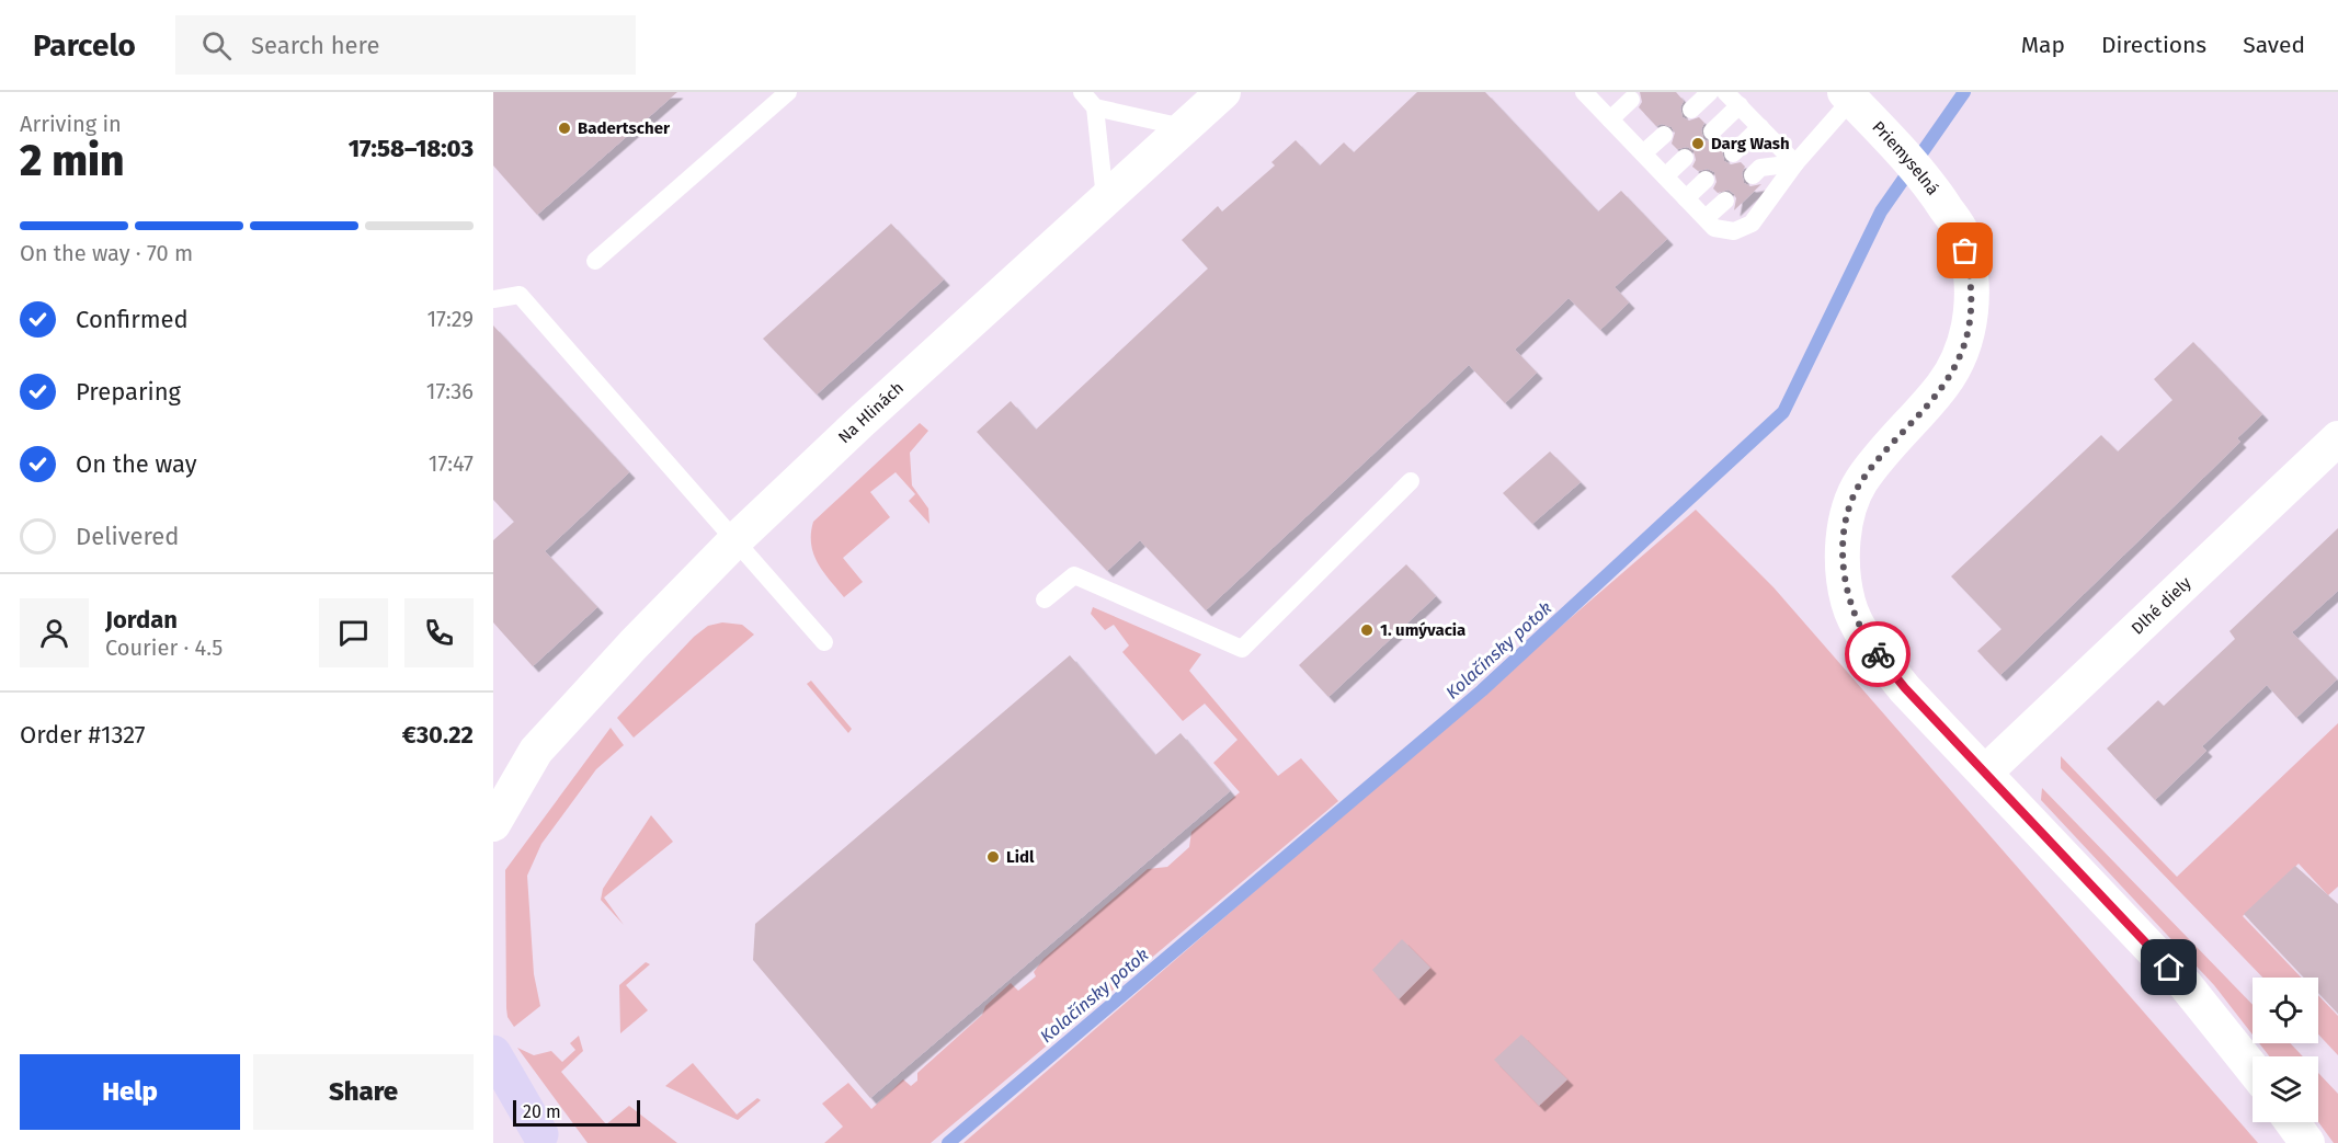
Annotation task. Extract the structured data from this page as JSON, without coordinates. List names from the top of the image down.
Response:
{
  "streets": {
    "street": ["Priemyselná", "Na Hlinách", "Dlhé diely"]
  },
  "crossings": [
    ["Priemyselná", "Dlhé diely"]
  ],
  "water": ["Kolačínsky potok"],
  "places": [
    "Badertscher",
    "Darg Wash",
    "1. umývacia",
    "Lidl"
  ],
  "scale_bar": "20 m",
  "page": {
    "header": "Parcelo",
    "search": "Search here",
    "nav": ["Map", "Directions", "Saved"],
    "heading": ["2 min", "Arriving in", "17:58–18:03"],
    "panel": [
      "Jordan",
      "Courier · 4.5",
      "Order #1327",
      "€30.22"
    ],
    "bar": "On the way · 70 m",
    "list": [
      ["Confirmed", "17:29"],
      ["Preparing", "17:36"],
      ["On the way", "17:47"],
      "Delivered"
    ],
    "buttons": ["Help", "Share"],
    "scale": "20 m"
  }
}
